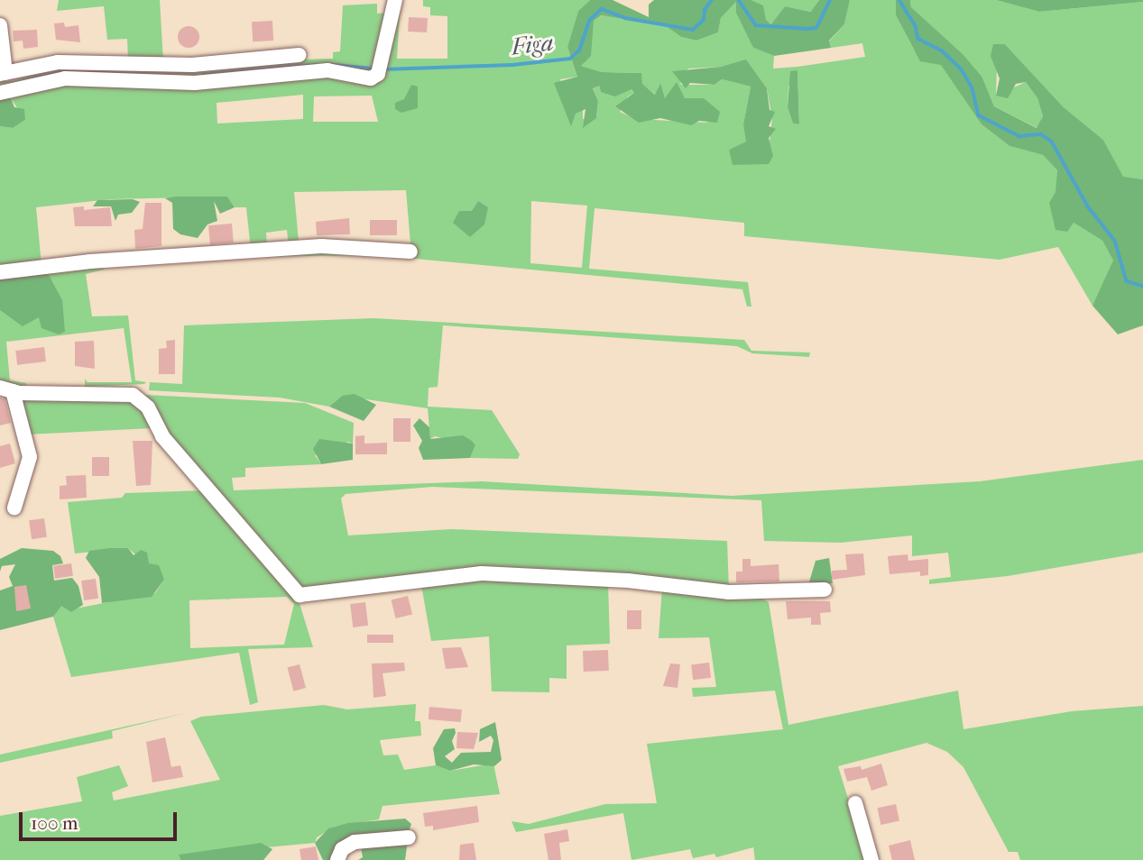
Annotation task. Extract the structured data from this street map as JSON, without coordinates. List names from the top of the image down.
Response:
{
  "water": ["Figa"],
  "scale_bar": "100 m"
}
